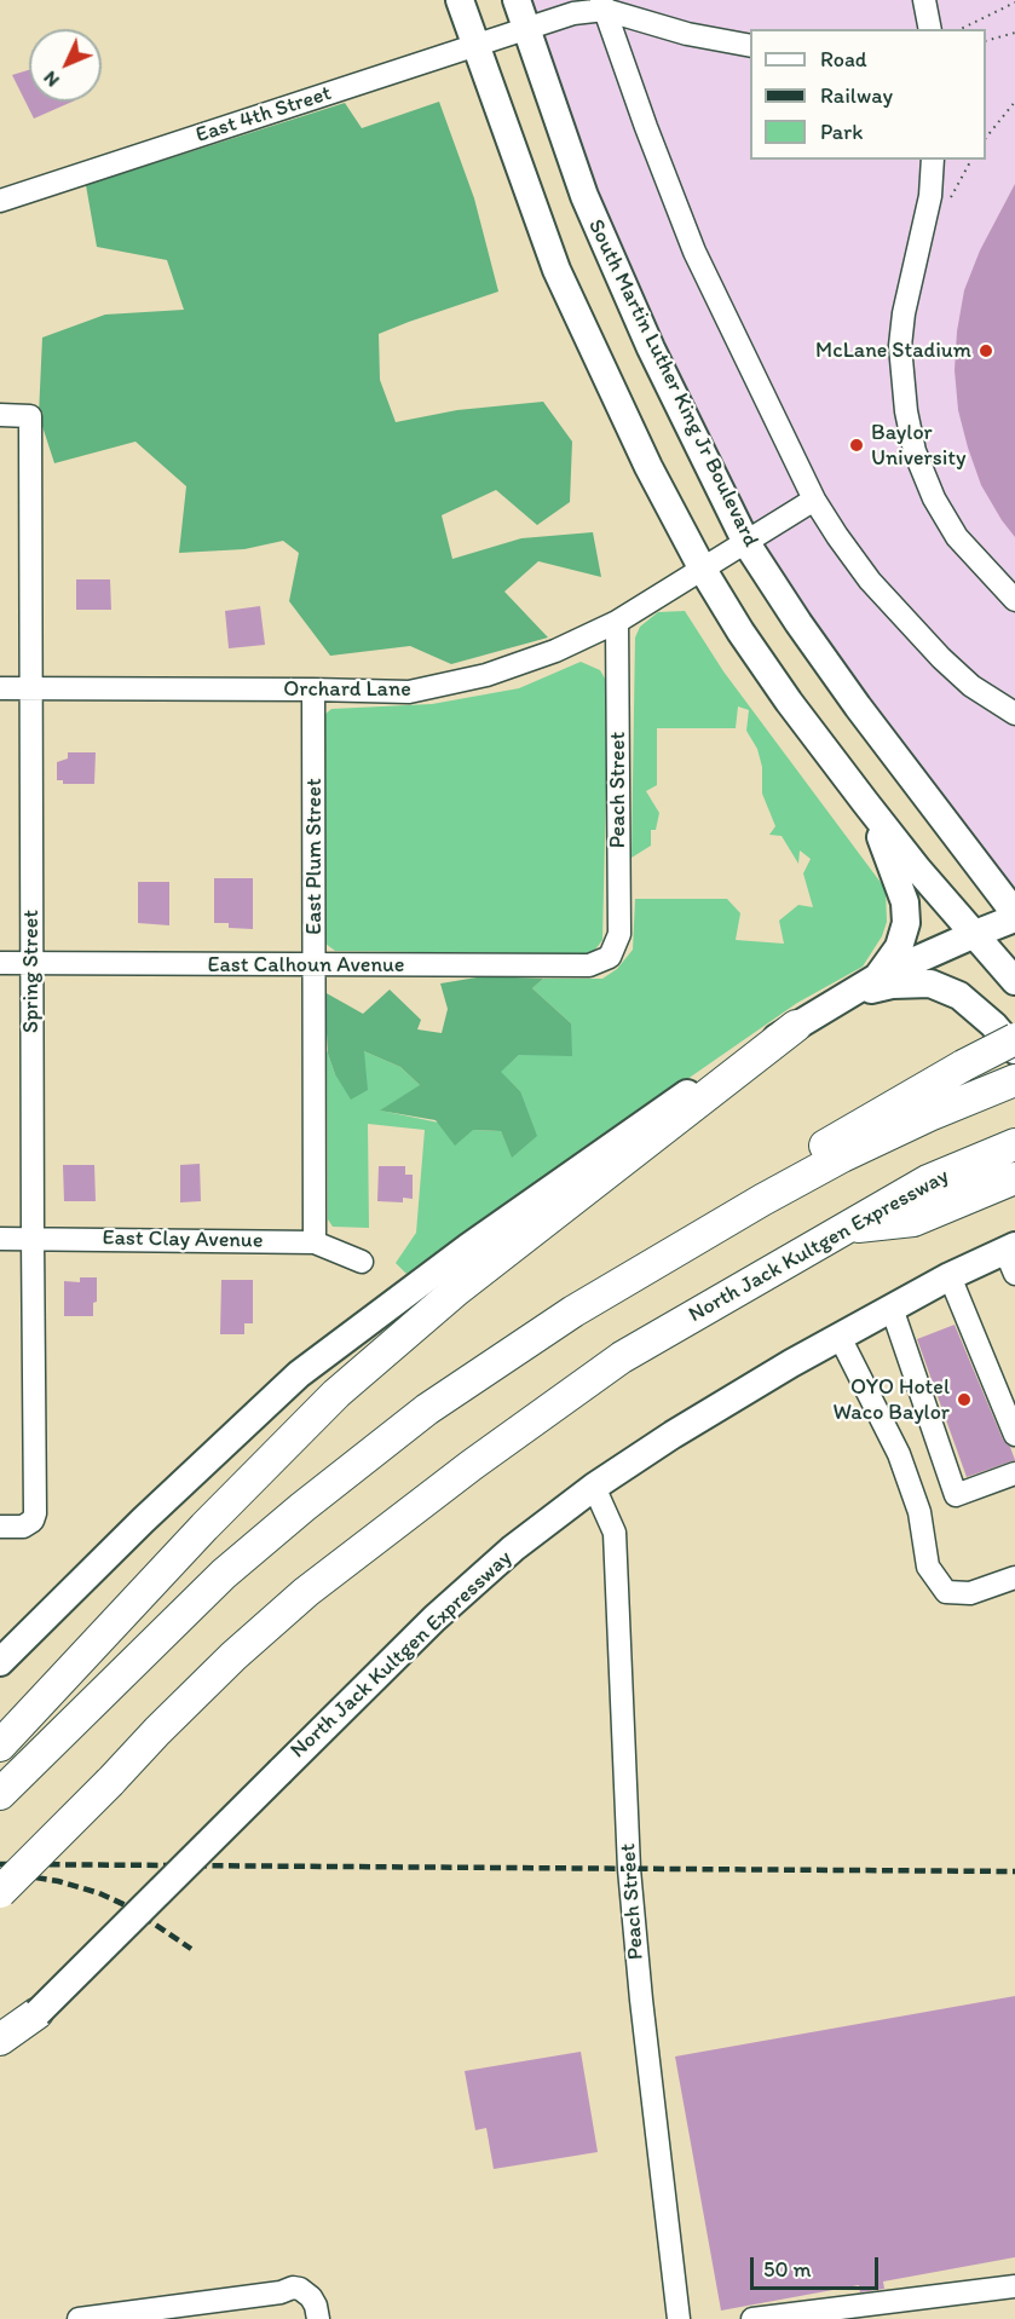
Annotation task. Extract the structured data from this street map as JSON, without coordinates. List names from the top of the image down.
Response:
{
  "streets": {
    "highway": ["North Jack Kultgen Expressway"],
    "main road": ["South Martin Luther King Jr Boulevard"],
    "street": [
      "East 4th Street",
      "Orchard Lane",
      "Peach Street",
      "East Plum Street",
      "East Calhoun Avenue",
      "Spring Street",
      "East Clay Avenue"
    ]
  },
  "crossings": [
    ["East 4th Street", "South Martin Luther King Jr Boulevard"],
    ["South Martin Luther King Jr Boulevard", "Orchard Lane"],
    ["Orchard Lane", "Peach Street"],
    ["Orchard Lane", "East Plum Street"],
    ["Orchard Lane", "Spring Street"],
    ["Peach Street", "East Calhoun Avenue"],
    ["Peach Street", "North Jack Kultgen Expressway"],
    ["East Plum Street", "East Calhoun Avenue"],
    ["East Plum Street", "East Clay Avenue"],
    ["East Calhoun Avenue", "Spring Street"],
    ["Spring Street", "East Clay Avenue"]
  ],
  "places": ["McLane Stadium", "Baylor University", "OYO Hotel Waco Baylor"],
  "legend": ["Road", "Railway", "Park"],
  "scale_bar": "50 m",
  "north": "bottom left"
}
